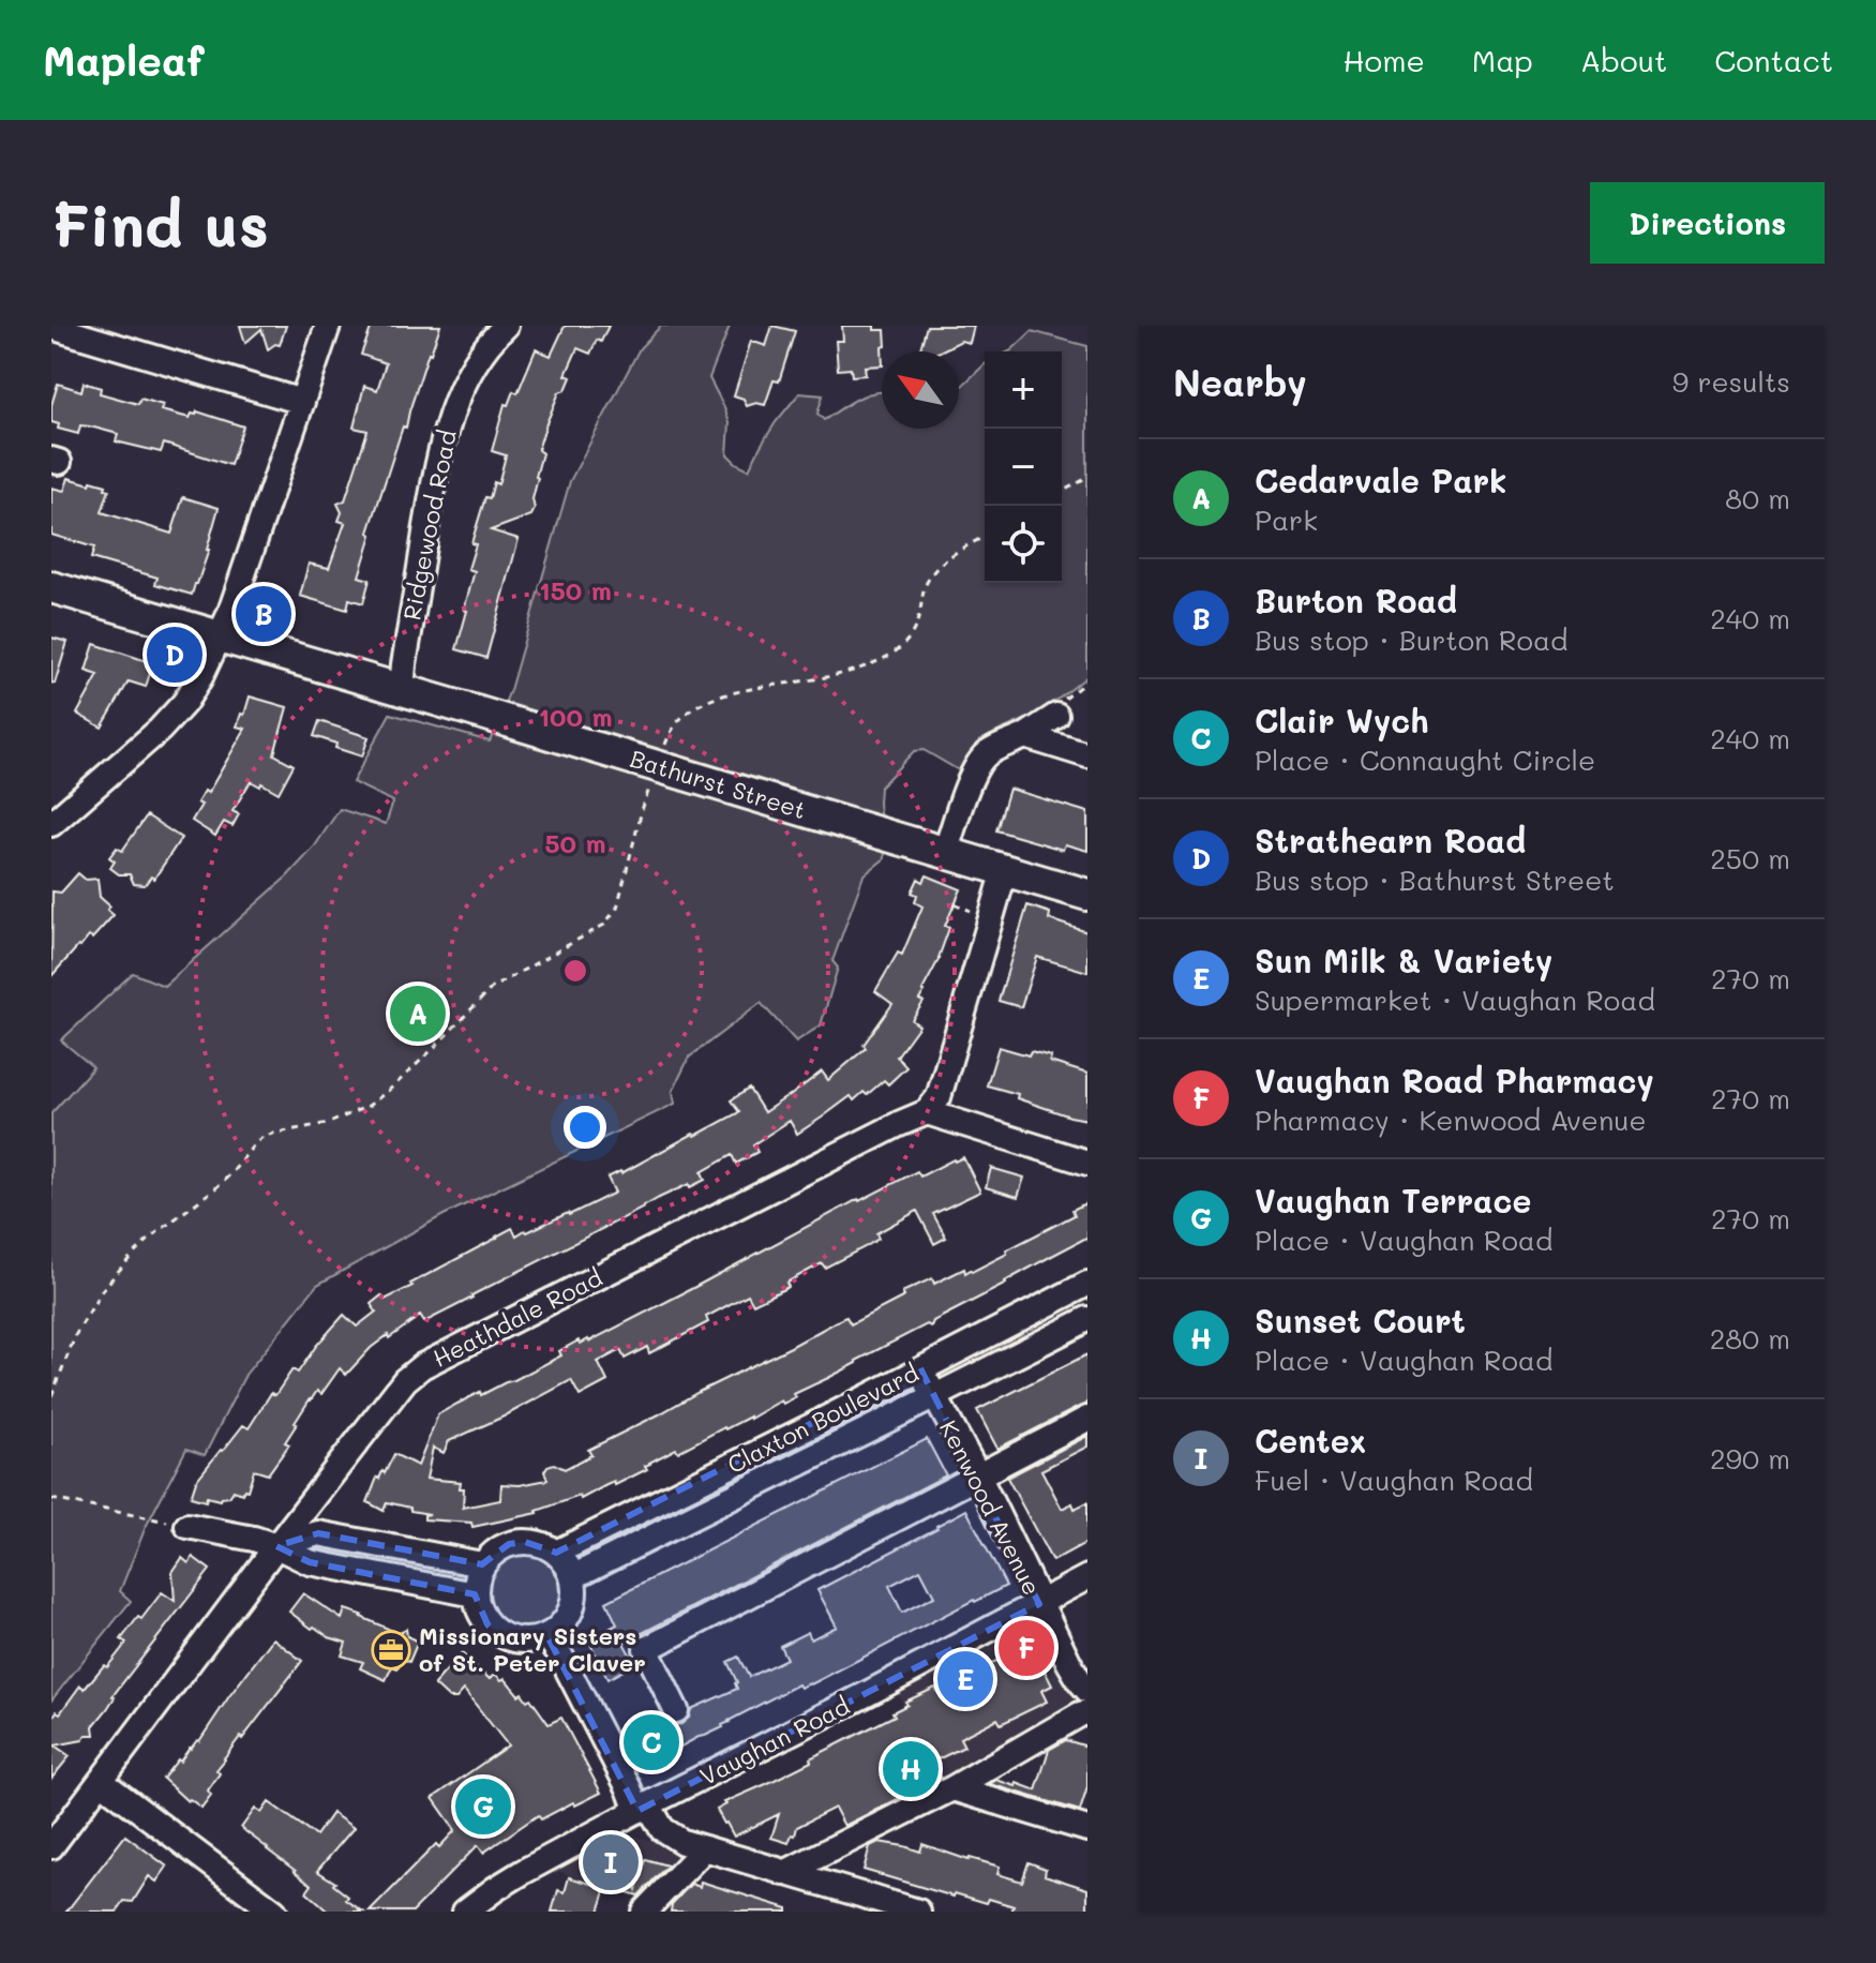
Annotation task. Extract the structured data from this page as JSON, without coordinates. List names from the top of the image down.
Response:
{
  "streets": {
    "main road": ["Bathurst Street"],
    "street": [
      "Ridgewood Road",
      "Heathdale Road",
      "Claxton Boulevard",
      "Kenwood Avenue",
      "Vaughan Road"
    ]
  },
  "crossings": [
    ["Ridgewood Road", "Bathurst Street"],
    ["Claxton Boulevard", "Kenwood Avenue"],
    ["Kenwood Avenue", "Vaughan Road"]
  ],
  "places": {
    "office": ["Missionary Sisters of St. Peter Claver"]
  },
  "north": "top left",
  "page": {
    "header": "Mapleaf",
    "nav": [
      "Home",
      "Map",
      "About",
      "Contact"
    ],
    "buttons": "Directions",
    "title": "Find us",
    "heading": ["Nearby", "9 results"],
    "map_buttons": ["+", "−"],
    "list": [
      {
        "mark": "A",
        "name": "Cedarvale Park",
        "note": "Park",
        "value": "80 m"
      },
      {
        "mark": "B",
        "name": "Burton Road",
        "note": "Bus stop · Burton Road",
        "value": "240 m"
      },
      {
        "mark": "C",
        "name": "Clair Wych",
        "note": "Place · Connaught Circle",
        "value": "240 m"
      },
      {
        "mark": "D",
        "name": "Strathearn Road",
        "note": "Bus stop · Bathurst Street",
        "value": "250 m"
      },
      {
        "mark": "E",
        "name": "Sun Milk & Variety",
        "note": "Supermarket · Vaughan Road",
        "value": "270 m"
      },
      {
        "mark": "F",
        "name": "Vaughan Road Pharmacy",
        "note": "Pharmacy · Kenwood Avenue",
        "value": "270 m"
      },
      {
        "mark": "G",
        "name": "Vaughan Terrace",
        "note": "Place · Vaughan Road",
        "value": "270 m"
      },
      {
        "mark": "H",
        "name": "Sunset Court",
        "note": "Place · Vaughan Road",
        "value": "280 m"
      },
      {
        "mark": "I",
        "name": "Centex",
        "note": "Fuel · Vaughan Road",
        "value": "290 m"
      }
    ],
    "pins": [
      "B",
      "D",
      "A",
      "F",
      "E",
      "C",
      "H",
      "G",
      "I"
    ]
  },
  "rings": ["150 m", "100 m", "50 m"]
}
